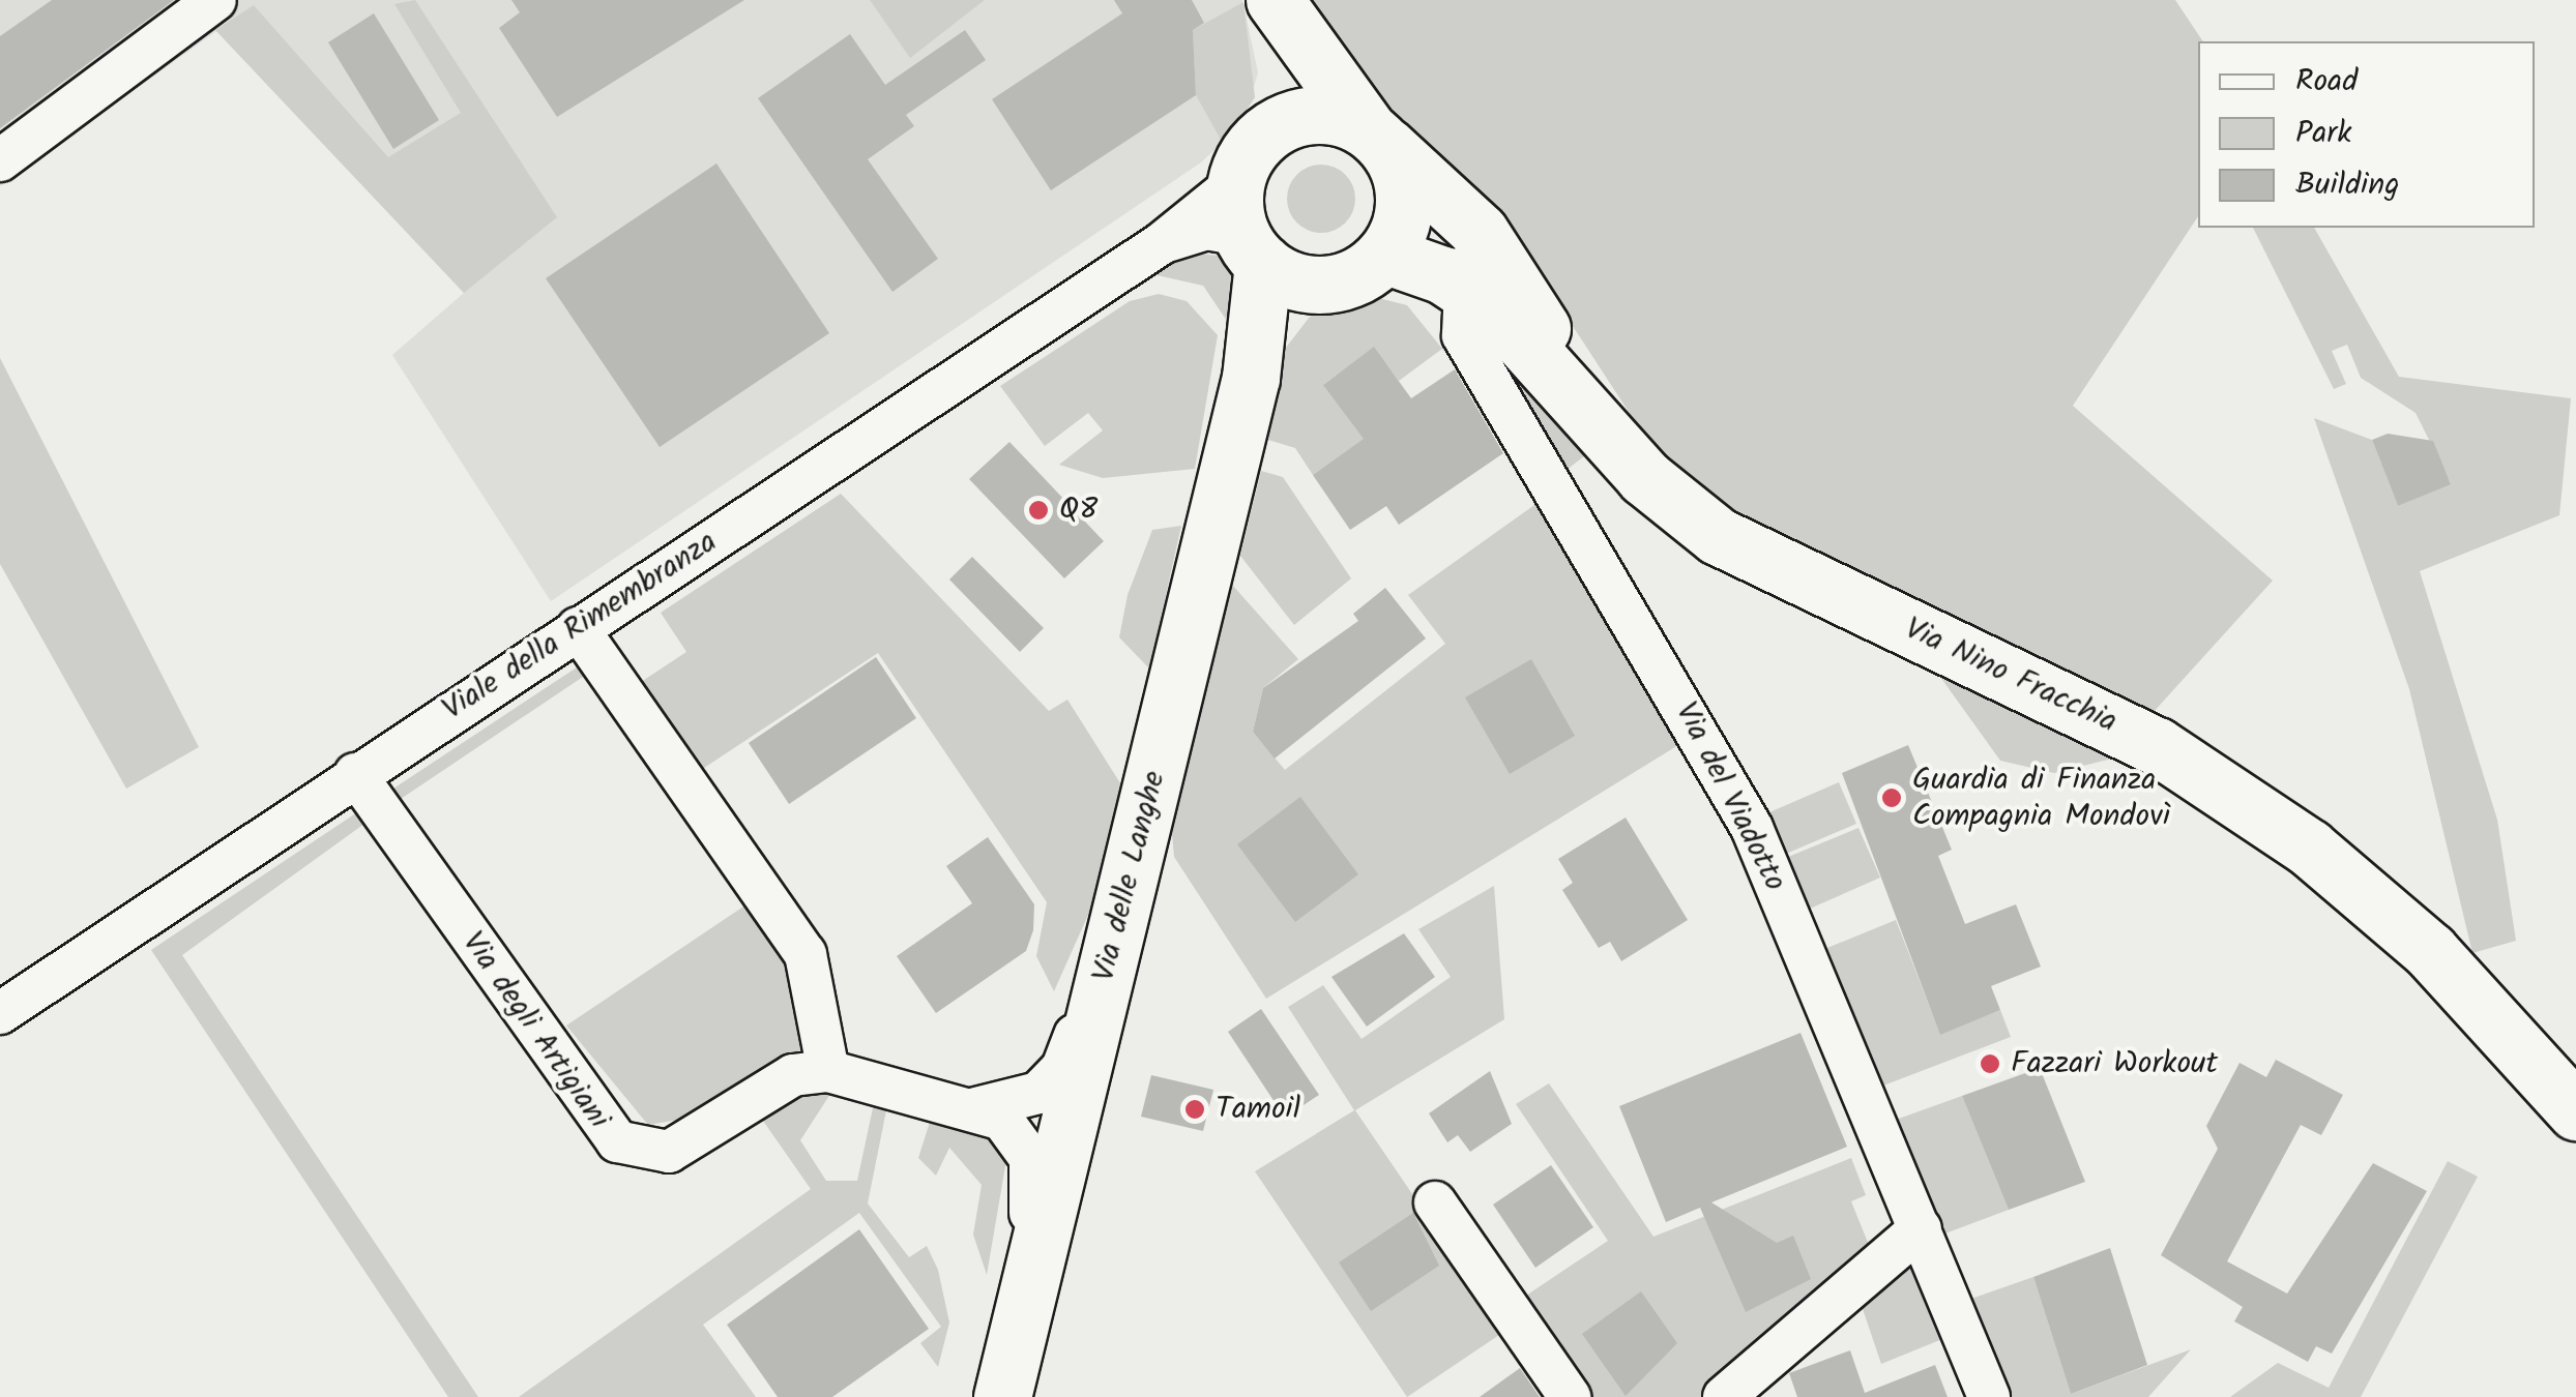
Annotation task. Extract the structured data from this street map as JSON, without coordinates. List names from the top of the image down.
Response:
{
  "streets": {
    "street": [
      "Viale della Rimembranza",
      "Via Nino Fracchia",
      "Via del Viadotto",
      "Via delle Langhe",
      "Via degli Artigiani"
    ]
  },
  "crossings": [
    ["Viale della Rimembranza", "Via Nino Fracchia"],
    ["Viale della Rimembranza", "Via delle Langhe"],
    ["Viale della Rimembranza", "Via degli Artigiani"],
    ["Via Nino Fracchia", "Via del Viadotto"],
    ["Via Nino Fracchia", "Via delle Langhe"],
    ["Via delle Langhe", "Via degli Artigiani"]
  ],
  "places": [
    "Q8",
    "Guardia di Finanza Compagnia Mondovì",
    "Fazzari Workout",
    "Tamoil"
  ],
  "legend": ["Road", "Park", "Building"]
}
